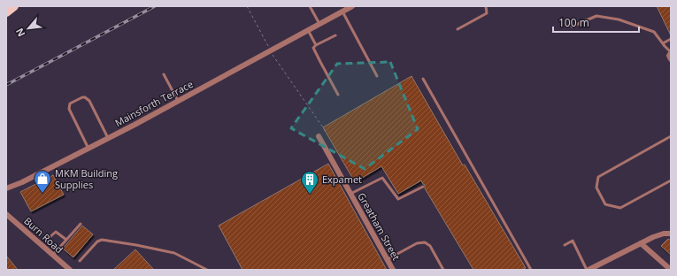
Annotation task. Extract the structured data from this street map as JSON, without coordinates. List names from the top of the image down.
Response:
{
  "streets": {
    "street": ["Mainsforth Terrace", "Greatham Street", "Burn Road"]
  },
  "places": {
    "shop": ["MKM Building Supplies"],
    "building": ["Expamet"]
  },
  "scale_bar": "100 m",
  "north": "bottom left"
}
